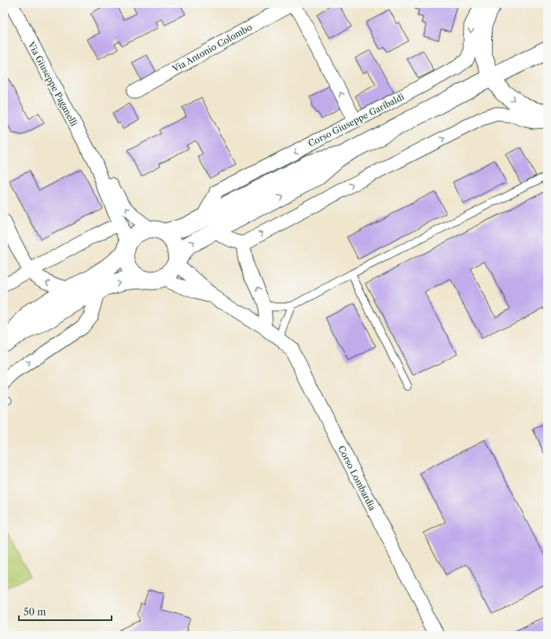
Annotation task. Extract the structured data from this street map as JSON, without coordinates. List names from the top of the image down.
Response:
{
  "streets": {
    "street": [
      "Via Antonio Colombo",
      "Via Giuseppe Paganelli",
      "Corso Giuseppe Garibaldi",
      "Corso Lombardia"
    ]
  },
  "crossings": [
    ["Via Giuseppe Paganelli", "Corso Lombardia"]
  ],
  "scale_bar": "50 m"
}
